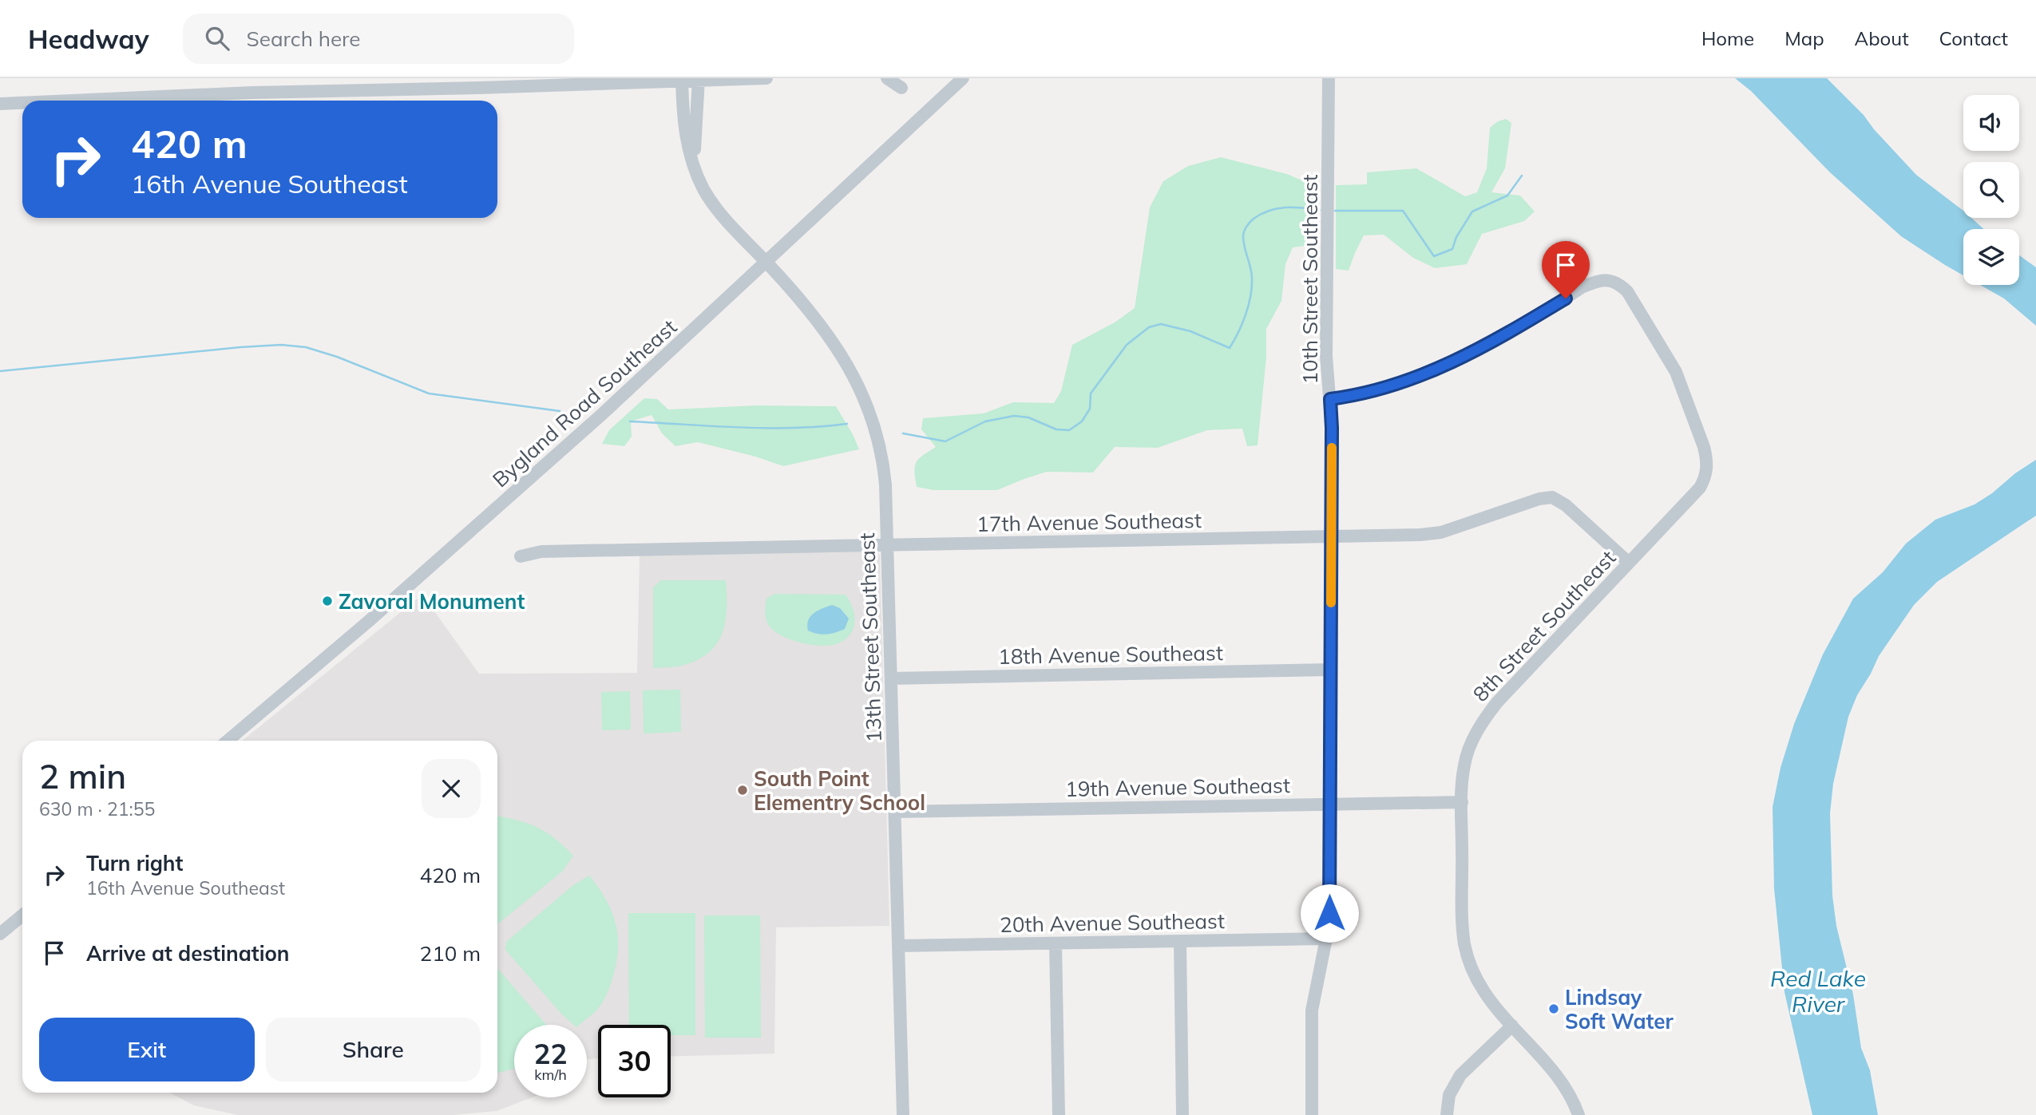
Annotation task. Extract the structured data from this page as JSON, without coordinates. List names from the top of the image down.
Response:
{
  "streets": {
    "street": [
      "10th Street Southeast",
      "Bygland Road Southeast",
      "17th Avenue Southeast",
      "8th Street Southeast",
      "13th Street Southeast",
      "18th Avenue Southeast",
      "19th Avenue Southeast",
      "20th Avenue Southeast"
    ]
  },
  "crossings": [
    ["10th Street Southeast", "17th Avenue Southeast"],
    ["10th Street Southeast", "8th Street Southeast"],
    ["10th Street Southeast", "18th Avenue Southeast"],
    ["10th Street Southeast", "19th Avenue Southeast"],
    ["10th Street Southeast", "20th Avenue Southeast"],
    ["Bygland Road Southeast", "13th Street Southeast"],
    ["17th Avenue Southeast", "8th Street Southeast"],
    ["17th Avenue Southeast", "13th Street Southeast"],
    ["8th Street Southeast", "19th Avenue Southeast"],
    ["13th Street Southeast", "18th Avenue Southeast"],
    ["13th Street Southeast", "19th Avenue Southeast"],
    ["13th Street Southeast", "20th Avenue Southeast"]
  ],
  "water": ["Red Lake River"],
  "places": ["Zavoral Monument", "South Point Elementry School", "Lindsay Soft Water"],
  "page": {
    "header": "Headway",
    "search": "Search here",
    "nav": [
      "Home",
      "Map",
      "About",
      "Contact"
    ],
    "turn": ["420 m", "16th Avenue Southeast"],
    "heading": ["2 min", "630 m · 21:55"],
    "list": [
      {
        "name": "Turn right",
        "note": "16th Avenue Southeast",
        "value": "420 m"
      },
      {
        "name": "Arrive at destination",
        "value": "210 m"
      }
    ],
    "buttons": ["Exit", "Share"],
    "speed": "22 km/h",
    "limit": "30"
  }
}
